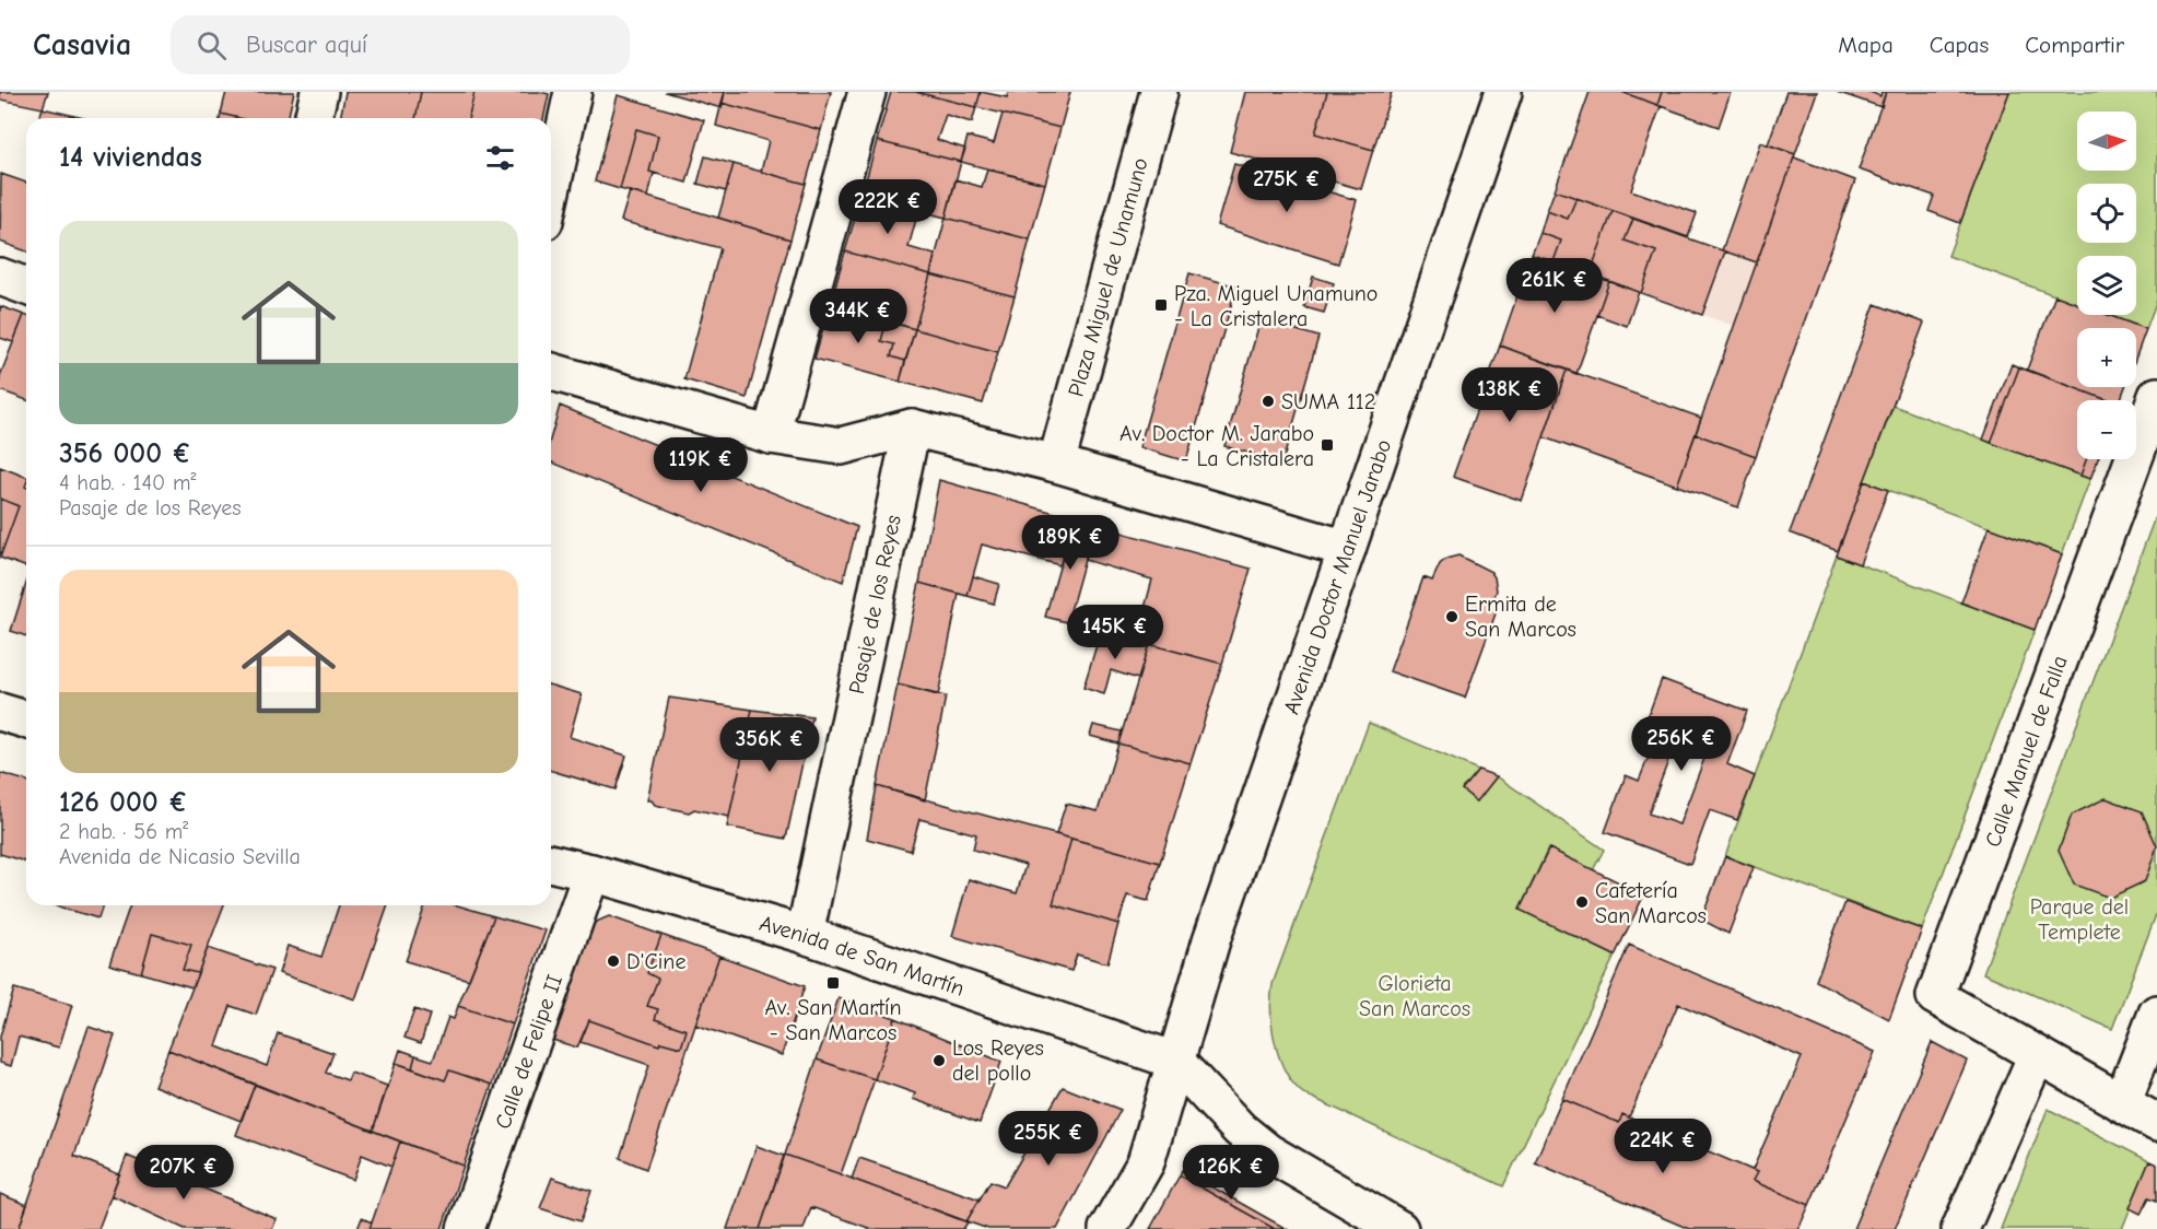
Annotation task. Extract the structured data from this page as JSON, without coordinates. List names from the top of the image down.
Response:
{
  "streets": {
    "street": [
      "Plaza Miguel de Unamuno",
      "Avenida Doctor Manuel Jarabo",
      "Pasaje de los Reyes",
      "Calle Manuel de Falla",
      "Avenida de San Martín",
      "Calle de Felipe II"
    ]
  },
  "crossings": [
    ["Avenida Doctor Manuel Jarabo", "Avenida de San Martín"],
    ["Pasaje de los Reyes", "Avenida de San Martín"],
    ["Avenida de San Martín", "Calle de Felipe II"]
  ],
  "parks": ["Parque del Templete", "Glorieta San Marcos"],
  "places": {
    "transit": ["Pza. Miguel Unamuno - La Cristalera", "Av. Doctor M. Jarabo - La Cristalera", "Av. San Martín - San Marcos"],
    "other": [
      "SUMA 112",
      "Ermita de San Marcos",
      "Cafetería San Marcos",
      "D'Cine",
      "Los Reyes del pollo"
    ]
  },
  "north": "right",
  "page": {
    "header": "Casavia",
    "search": "Buscar aquí",
    "nav": ["Mapa", "Capas", "Compartir"],
    "map_buttons": ["+", "−"],
    "heading": "14 viviendas",
    "price": [
      "275K €",
      "222K €",
      "261K €",
      "344K €",
      "138K €",
      "119K €",
      "189K €",
      "145K €",
      "256K €",
      "356K €",
      "255K €",
      "224K €",
      "207K €",
      "126K €"
    ],
    "list": [
      {
        "name": "356 000 €",
        "note": "4 hab. · 140 m² · Pasaje de los Reyes"
      },
      {
        "name": "126 000 €",
        "note": "2 hab. · 56 m² · Avenida de Nicasio Sevilla"
      }
    ]
  }
}
